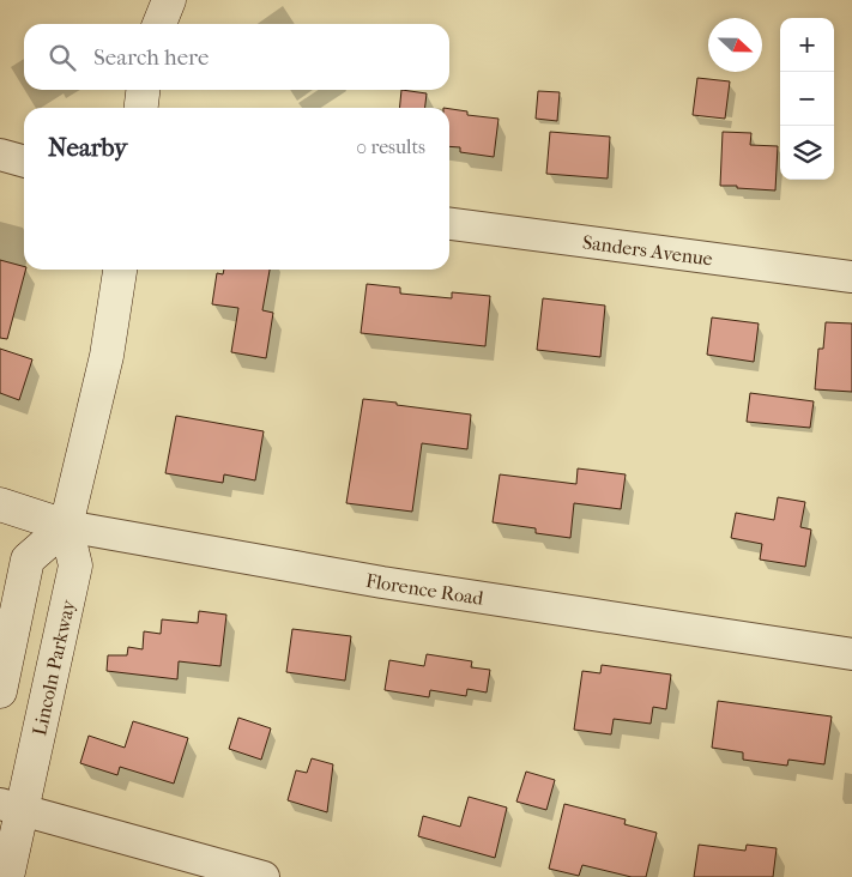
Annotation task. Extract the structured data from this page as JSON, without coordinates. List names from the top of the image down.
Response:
{
  "streets": {
    "street": ["Sanders Avenue", "Florence Road", "Lincoln Parkway"]
  },
  "crossings": [
    ["Florence Road", "Lincoln Parkway"]
  ],
  "north": "right",
  "page": {
    "map_buttons": ["+", "−"],
    "search": "Search here",
    "heading": ["Nearby", "0 results"]
  }
}
